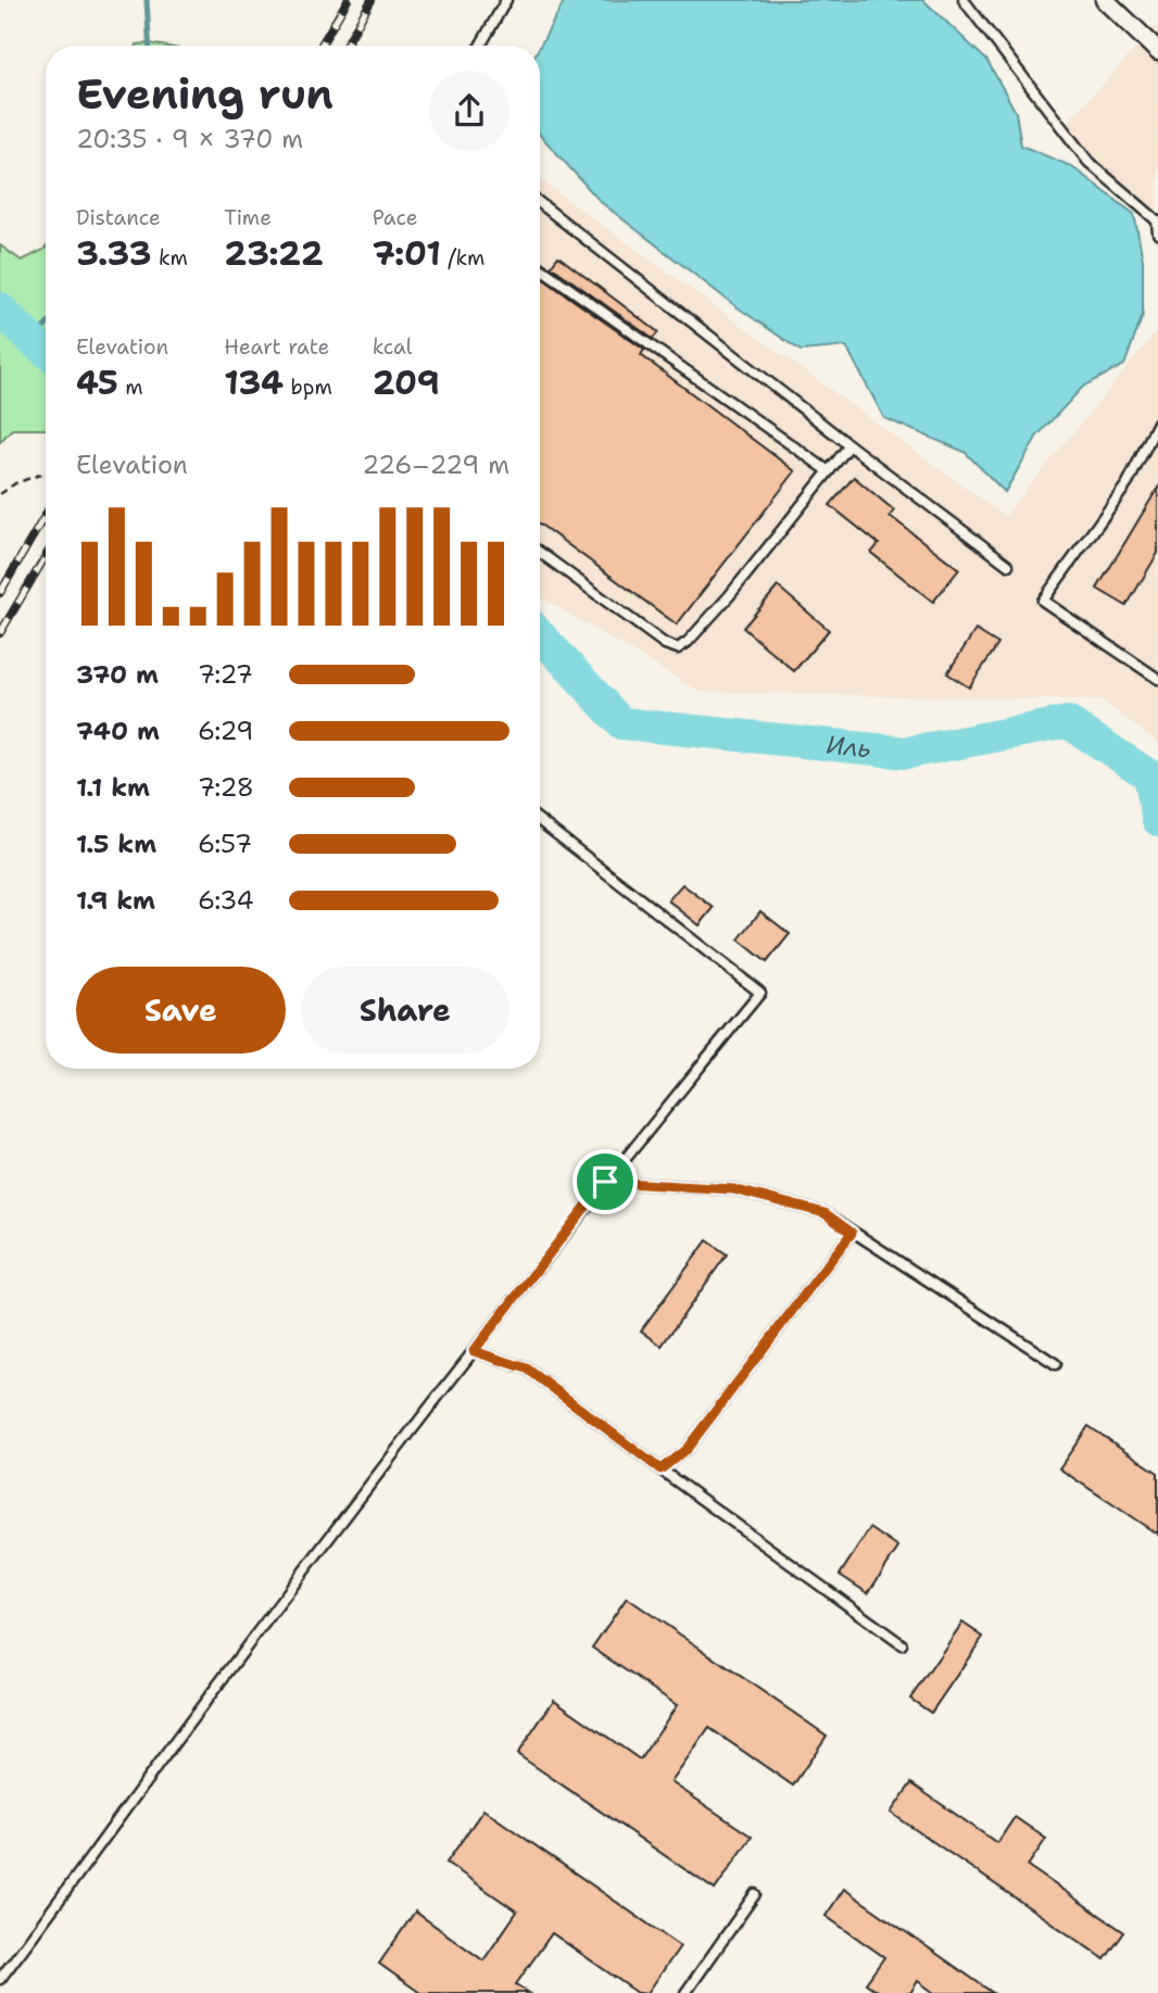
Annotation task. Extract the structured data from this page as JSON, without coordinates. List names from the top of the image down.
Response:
{
  "water": ["Иль"],
  "page": {
    "heading": ["Evening run", "20:35 · 9 × 370 m"],
    "stats": [
      ["Distance", "3.33 km"],
      ["Time", "23:22"],
      ["Pace", "7:01 /km"],
      ["Elevation", "45 m"],
      ["Heart rate", "134 bpm"],
      ["kcal", "209"]
    ],
    "chart": ["Elevation", "226–229 m"],
    "list": [
      {
        "name": "370 m",
        "note": "7:27"
      },
      {
        "name": "740 m",
        "note": "6:29"
      },
      {
        "name": "1.1 km",
        "note": "7:28"
      },
      {
        "name": "1.5 km",
        "note": "6:57"
      },
      {
        "name": "1.9 km",
        "note": "6:34"
      }
    ],
    "buttons": ["Save", "Share"]
  }
}
